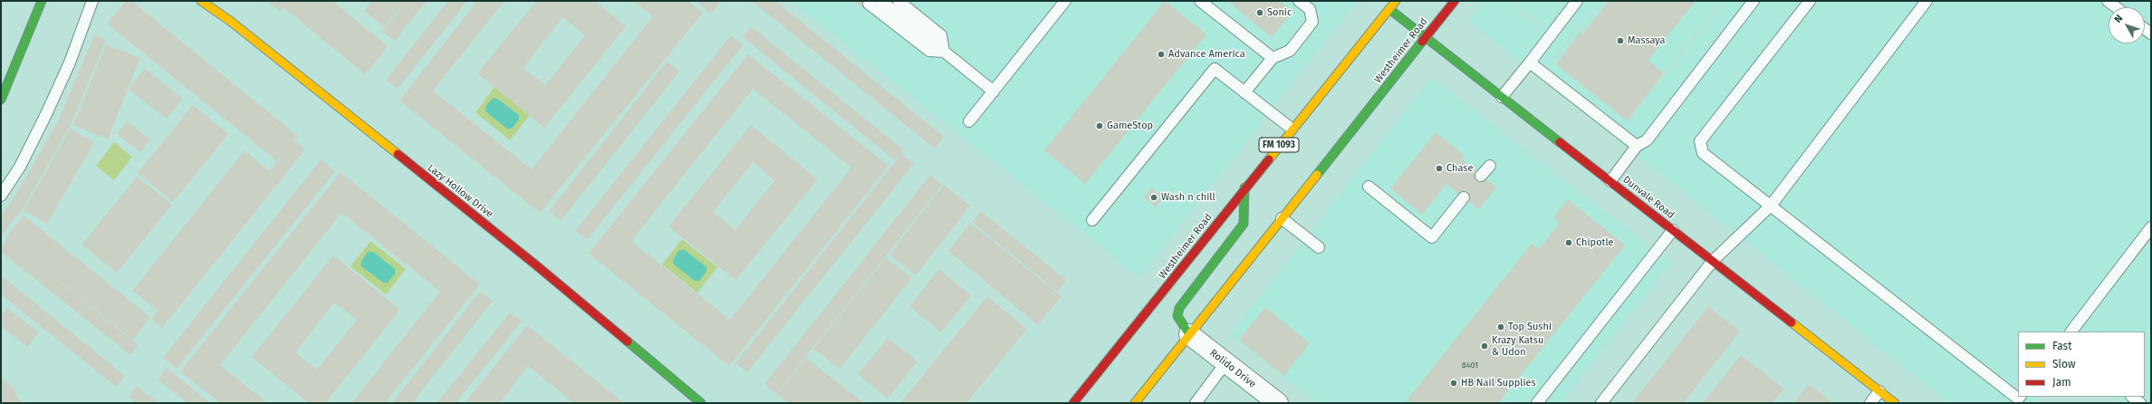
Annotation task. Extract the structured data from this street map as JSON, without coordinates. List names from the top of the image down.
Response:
{
  "streets": {
    "street": [
      "Westheimer Road",
      "FM 1093",
      "Lazy Hollow Drive",
      "Dunvale Road",
      "Rolido Drive"
    ]
  },
  "crossings": [
    ["Westheimer Road", "Dunvale Road"],
    ["Westheimer Road", "Rolido Drive"]
  ],
  "places": [
    "Sonic",
    "Massaya",
    "Advance America",
    "GameStop",
    "Chase",
    "Wash n chill",
    "Chipotle",
    "Top Sushi",
    "Krazy Katsu & Udon",
    "HB Nail Supplies"
  ],
  "house_numbers": ["8401"],
  "legend": ["Fast", "Slow", "Jam"],
  "north": "top left"
}
